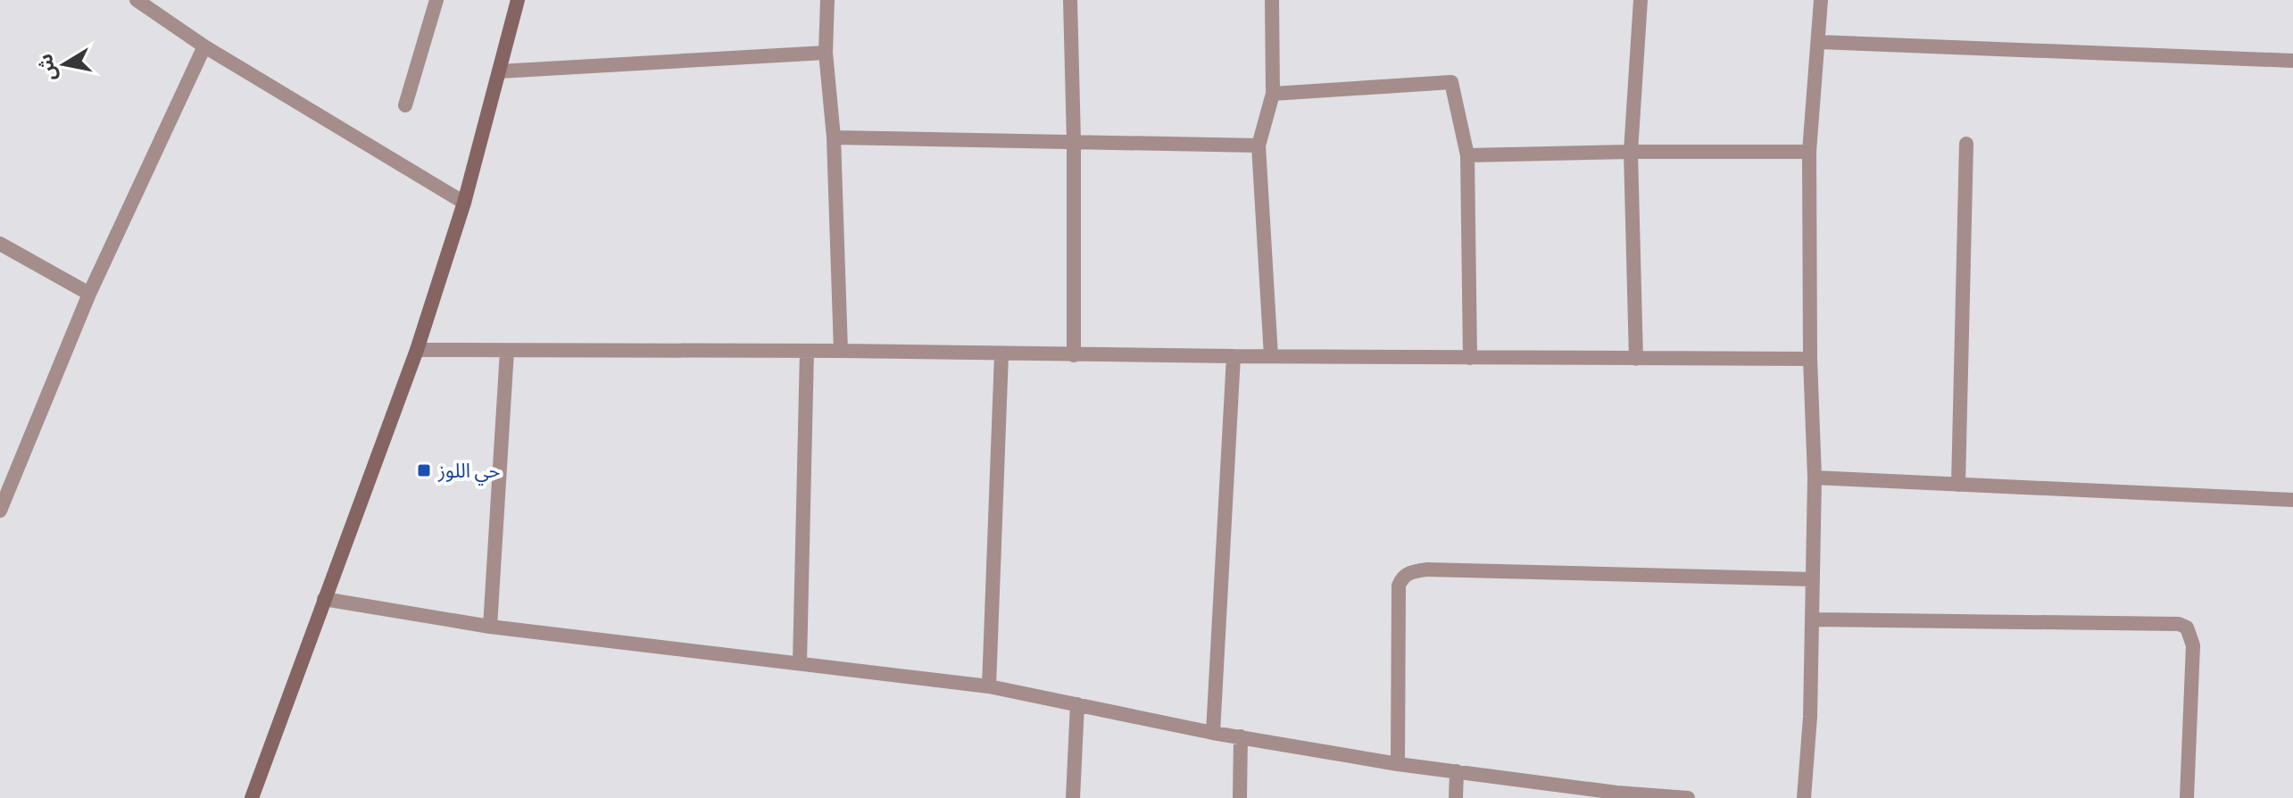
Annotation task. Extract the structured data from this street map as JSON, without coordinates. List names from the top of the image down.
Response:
{
  "places": {
    "transit": ["حي اللوز"]
  },
  "north": "left"
}
